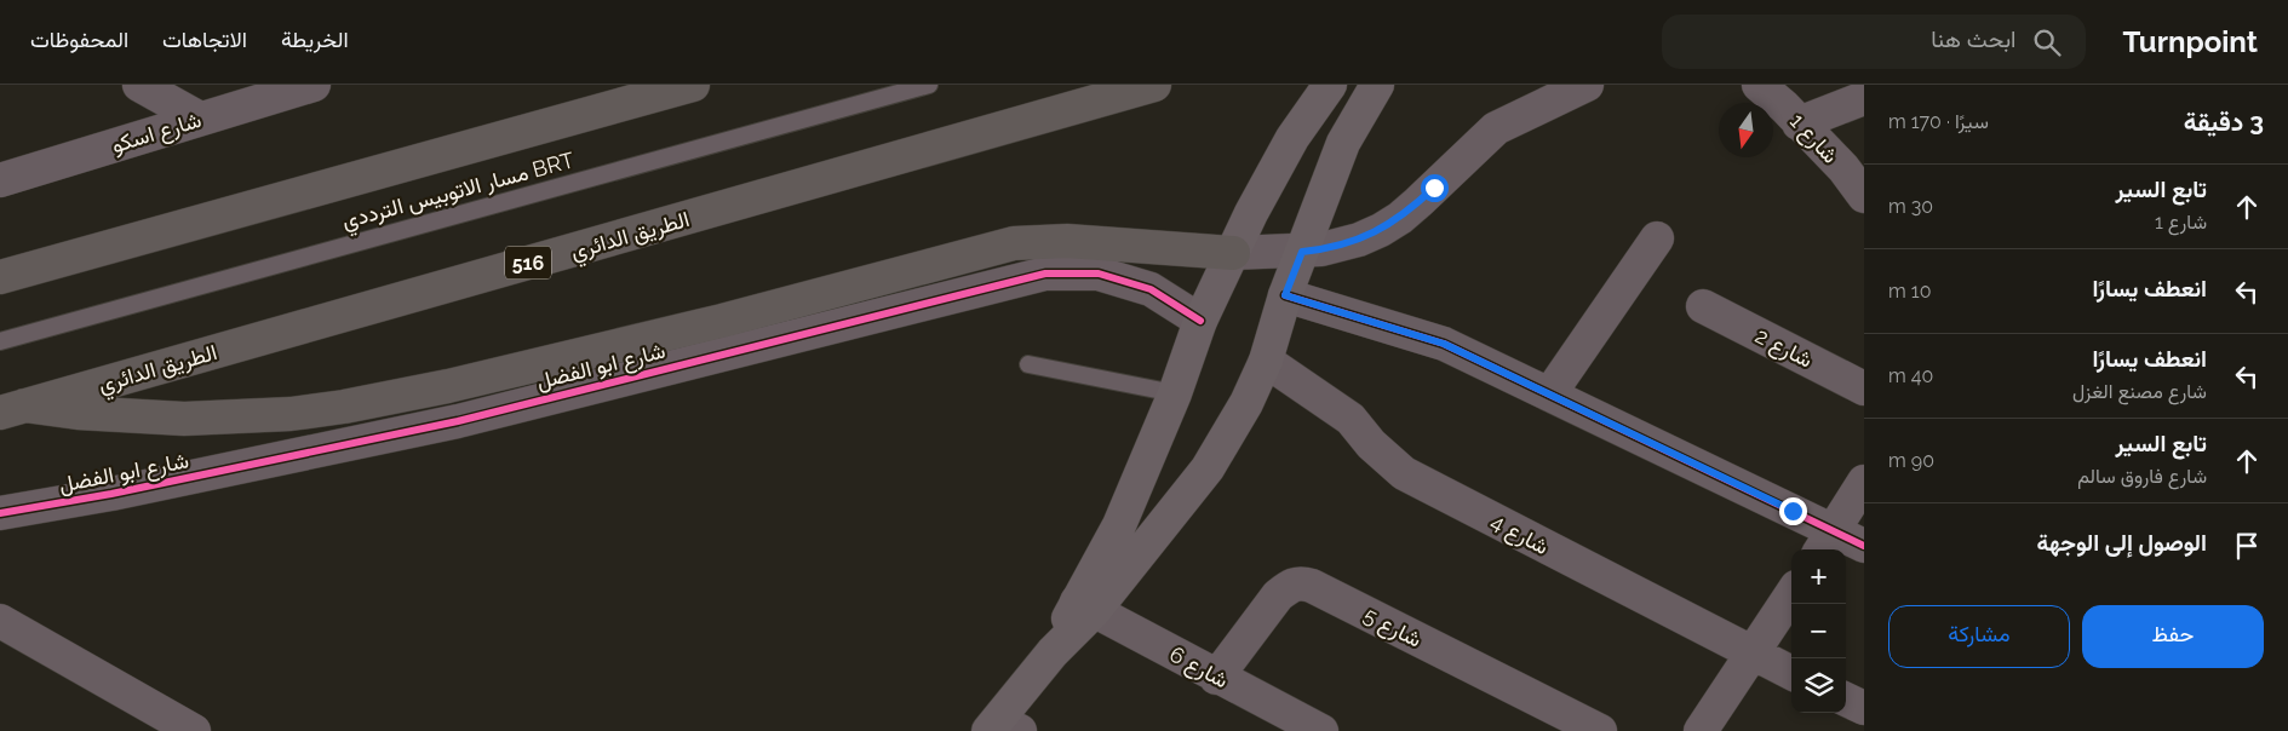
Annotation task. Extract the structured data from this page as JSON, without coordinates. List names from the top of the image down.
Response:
{
  "streets": {
    "highway": ["الطريق الدائري", "516"],
    "street": [
      "شارع اسكو",
      "شارع 1",
      "شارع 2",
      "شارع ابو الفضل",
      "شارع 4",
      "شارع 5",
      "شارع 6"
    ],
    "lane": ["مسار الاتوبيس الترددي BRT"]
  },
  "crossings": [
    ["شارع 5", "شارع 6"]
  ],
  "north": "bottom",
  "page": {
    "header": "Turnpoint",
    "search": "ابحث هنا",
    "nav": ["الخريطة", "الاتجاهات", "المحفوظات"],
    "heading": ["3 دقيقة", "سيرًا · 170 m"],
    "list": [
      ["تابع السير", "شارع 1", "30 m"],
      ["انعطف يسارًا", "10 m"],
      ["انعطف يسارًا", "شارع مصنع الغزل", "40 m"],
      ["تابع السير", "شارع فاروق سالم", "90 m"],
      "الوصول إلى الوجهة"
    ],
    "map_buttons": ["+", "−"],
    "buttons": ["حفظ", "مشاركة"]
  }
}
